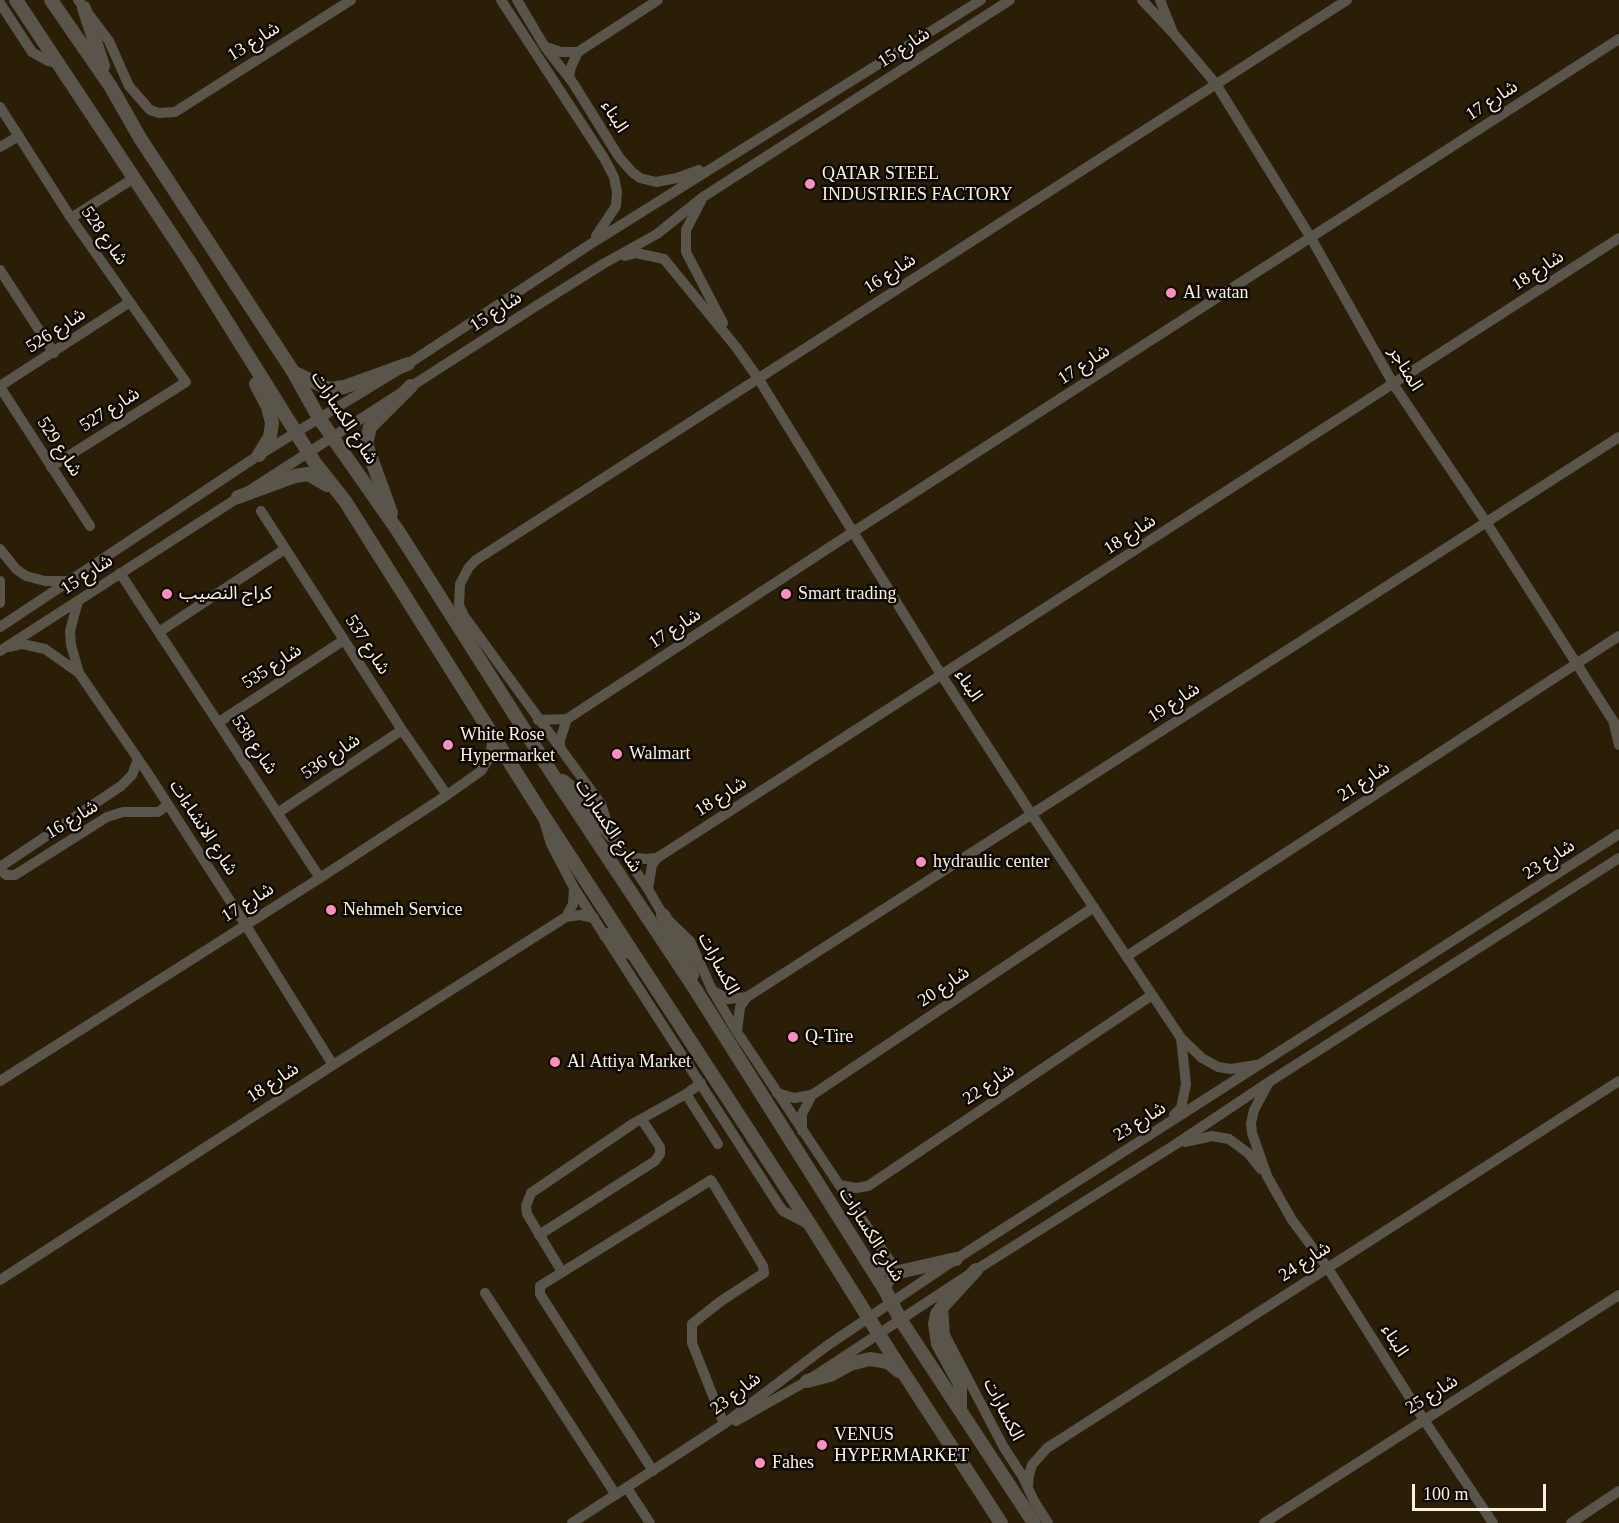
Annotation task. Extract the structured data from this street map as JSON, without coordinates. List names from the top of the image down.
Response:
{
  "streets": {
    "street": [
      "شارع 13",
      "شارع 15",
      "شارع 17",
      "البناء",
      "شارع 528",
      "شارع 18",
      "شارع 16",
      "شارع 526",
      "المناجر",
      "شارع 527",
      "شارع الكسارات",
      "شارع 529",
      "شارع 537",
      "شارع 535",
      "شارع 19",
      "شارع 538",
      "شارع 536",
      "شارع 21",
      "شارع الانشاءات",
      "شارع 23",
      "الكسارات",
      "شارع 20",
      "شارع 22",
      "شارع 24",
      "شارع 25"
    ]
  },
  "crossings": [
    ["شارع 15", "البناء"],
    ["شارع 15", "شارع الكسارات"],
    ["شارع 15", "شارع الانشاءات"],
    ["شارع 17", "البناء"],
    ["شارع 17", "المناجر"],
    ["شارع 17", "شارع 537"],
    ["شارع 17", "شارع 538"],
    ["شارع 17", "شارع الانشاءات"],
    ["البناء", "شارع 18"],
    ["البناء", "شارع 16"],
    ["البناء", "شارع 19"],
    ["البناء", "شارع 21"],
    ["البناء", "شارع 23"],
    ["البناء", "شارع 20"],
    ["البناء", "شارع 22"],
    ["البناء", "شارع 24"],
    ["البناء", "شارع 25"],
    ["شارع 528", "شارع 526"],
    ["شارع 528", "شارع 527"],
    ["شارع 18", "المناجر"],
    ["شارع 18", "شارع الانشاءات"],
    ["شارع 16", "المناجر"],
    ["شارع 16", "شارع الانشاءات"],
    ["شارع 16", "الكسارات"],
    ["شارع 526", "شارع 529"],
    ["المناجر", "شارع 19"],
    ["المناجر", "شارع 21"],
    ["شارع 527", "شارع 529"],
    ["شارع الكسارات", "شارع 23"],
    ["شارع 537", "شارع 535"],
    ["شارع 537", "شارع 536"],
    ["شارع 535", "شارع 538"],
    ["شارع 538", "شارع 536"],
    ["الكسارات", "شارع 22"],
    ["الكسارات", "شارع 24"]
  ],
  "places": [
    "QATAR STEEL INDUSTRIES FACTORY",
    "Al watan",
    "كراج النصيب",
    "Smart trading",
    "White Rose Hypermarket",
    "Walmart",
    "hydraulic center",
    "Nehmeh Service",
    "Q-Tire",
    "Al Attiya Market",
    "VENUS HYPERMARKET",
    "Fahes"
  ],
  "scale_bar": "100 m"
}
